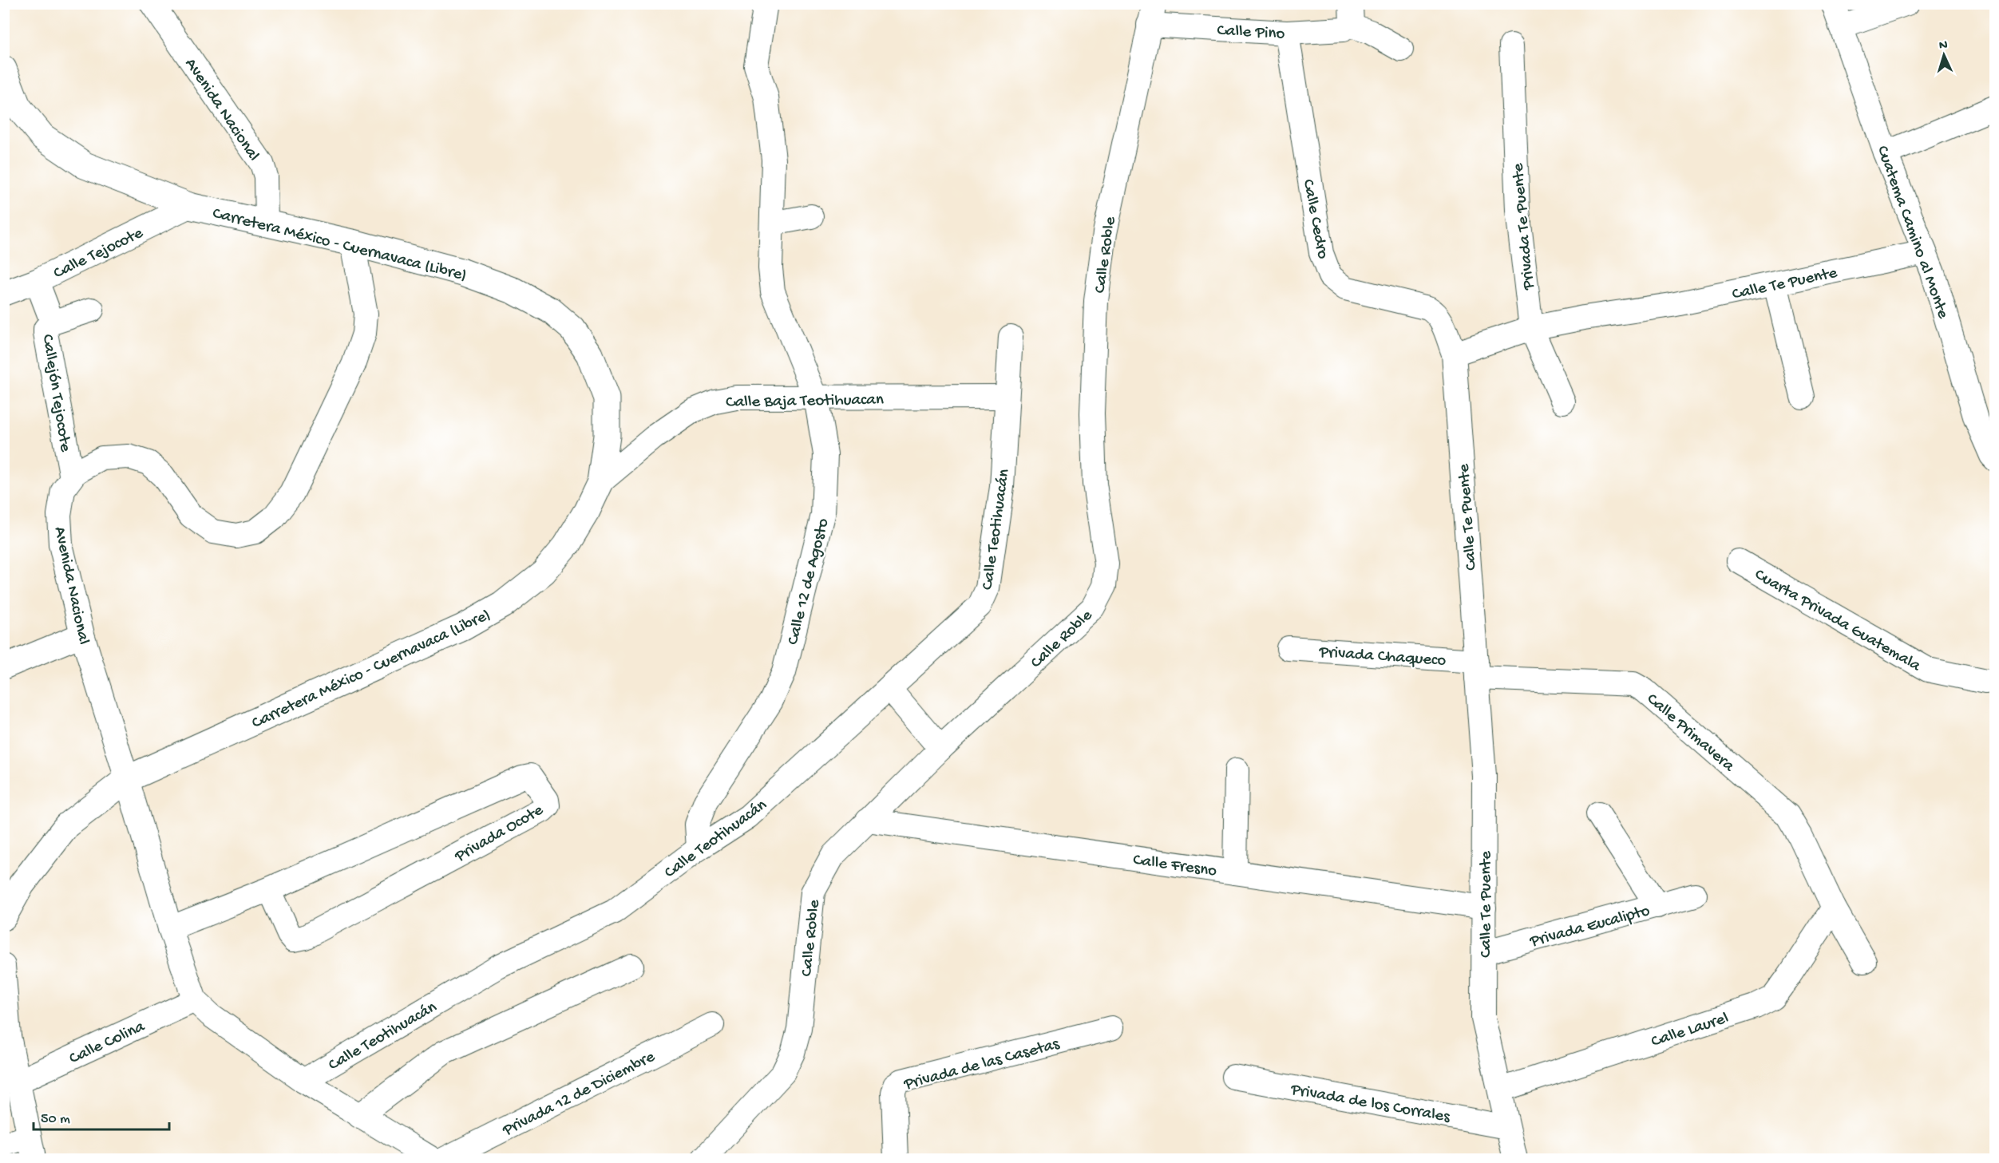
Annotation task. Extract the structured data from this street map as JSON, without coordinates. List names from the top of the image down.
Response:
{
  "streets": {
    "main road": ["Carretera México - Cuernavaca (Libre)"],
    "street": [
      "Calle Pino",
      "Avenida Nacional",
      "Calle Cedro",
      "Privada Te Puente",
      "Cuatema Camino al Monte",
      "Calle Tejocote",
      "Calle Roble",
      "Calle Te Puente",
      "Callejón Tejocote",
      "Calle Baja Teotihuacan",
      "Calle Teotihuacán",
      "Calle 12 de Agosto",
      "Cuarta Privada Guatemala",
      "Privada Chaqueco",
      "Calle Primavera",
      "Privada Ocote",
      "Calle Fresno",
      "Privada Eucalipto",
      "Calle Laurel",
      "Calle Colina",
      "Privada de las Casetas",
      "Privada 12 de Diciembre",
      "Privada de los Corrales"
    ]
  },
  "crossings": [
    ["Calle Pino", "Calle Cedro"],
    ["Calle Pino", "Calle Roble"],
    ["Avenida Nacional", "Carretera México - Cuernavaca (Libre)"],
    ["Avenida Nacional", "Callejón Tejocote"],
    ["Avenida Nacional", "Calle Teotihuacán"],
    ["Avenida Nacional", "Privada Ocote"],
    ["Avenida Nacional", "Calle Colina"],
    ["Calle Cedro", "Calle Te Puente"],
    ["Privada Te Puente", "Calle Te Puente"],
    ["Cuatema Camino al Monte", "Calle Te Puente"],
    ["Carretera México - Cuernavaca (Libre)", "Calle Tejocote"],
    ["Carretera México - Cuernavaca (Libre)", "Calle Baja Teotihuacan"],
    ["Calle Tejocote", "Callejón Tejocote"],
    ["Calle Roble", "Calle Fresno"],
    ["Calle Te Puente", "Privada Chaqueco"],
    ["Calle Te Puente", "Calle Primavera"],
    ["Calle Te Puente", "Calle Fresno"],
    ["Calle Te Puente", "Privada Eucalipto"],
    ["Calle Te Puente", "Calle Laurel"],
    ["Calle Te Puente", "Privada de los Corrales"],
    ["Calle Baja Teotihuacan", "Calle Teotihuacán"],
    ["Calle Baja Teotihuacan", "Calle 12 de Agosto"],
    ["Calle Teotihuacán", "Calle 12 de Agosto"],
    ["Privada Chaqueco", "Calle Primavera"],
    ["Calle Primavera", "Calle Laurel"]
  ],
  "scale_bar": "50 m",
  "north": "top"
}
